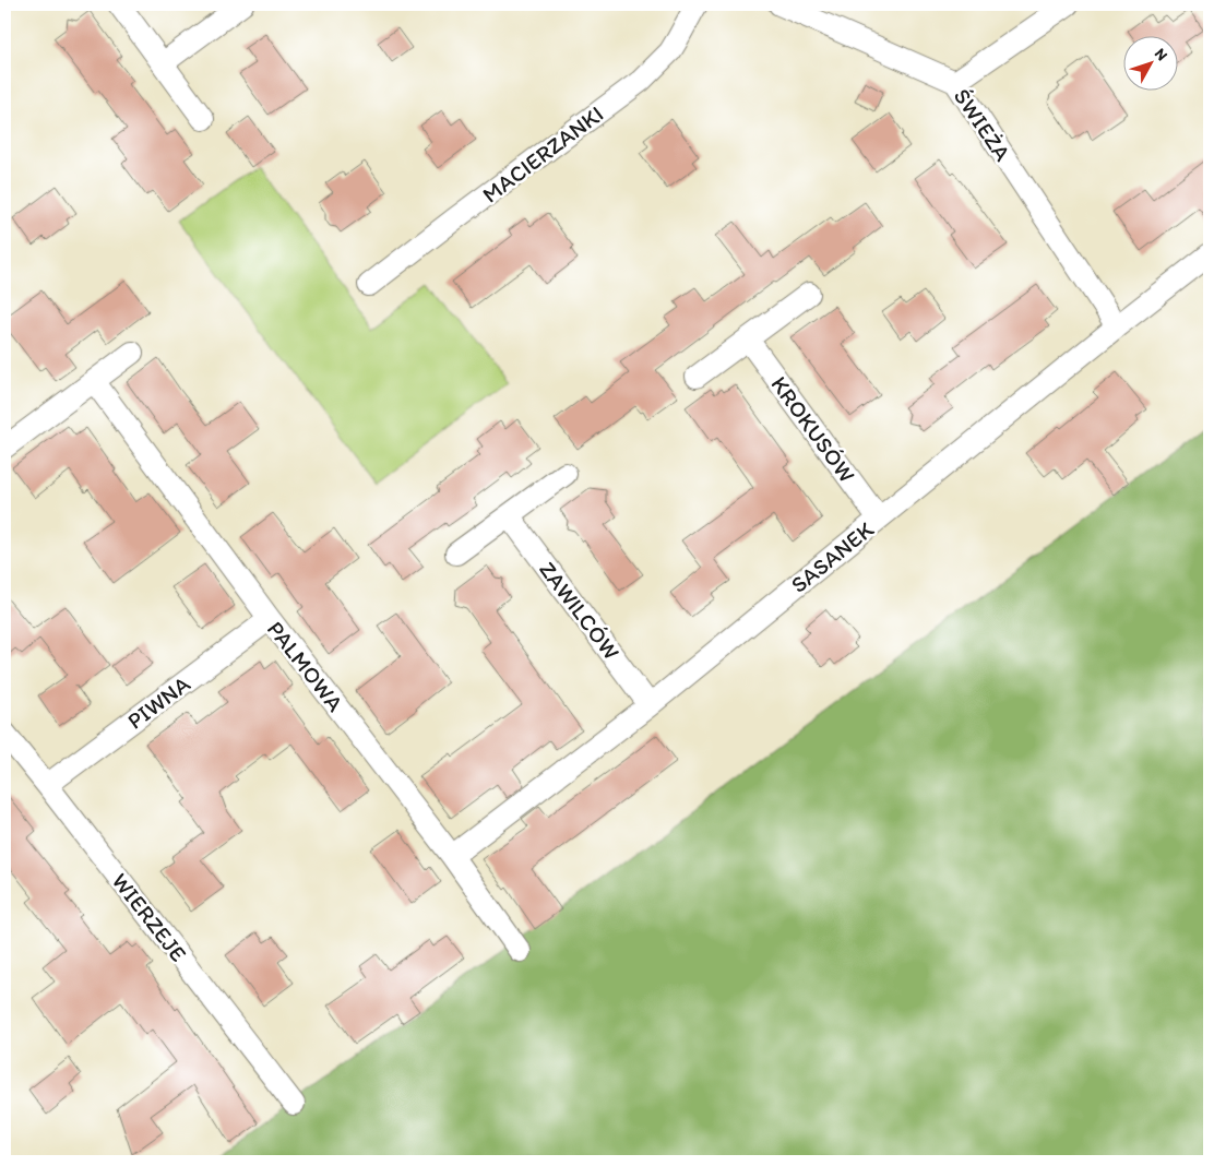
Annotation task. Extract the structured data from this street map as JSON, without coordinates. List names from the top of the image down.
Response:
{
  "streets": {
    "street": [
      "ŚWIEŻA",
      "MACIERZANKI",
      "KROKUSÓW",
      "SASANEK",
      "ZAWILCÓW",
      "PALMOWA",
      "PIWNA",
      "WIERZEJE"
    ]
  },
  "crossings": [
    ["ŚWIEŻA", "SASANEK"],
    ["KROKUSÓW", "SASANEK"],
    ["SASANEK", "ZAWILCÓW"],
    ["SASANEK", "PALMOWA"],
    ["PALMOWA", "PIWNA"],
    ["PIWNA", "WIERZEJE"]
  ],
  "north": "top right"
}
